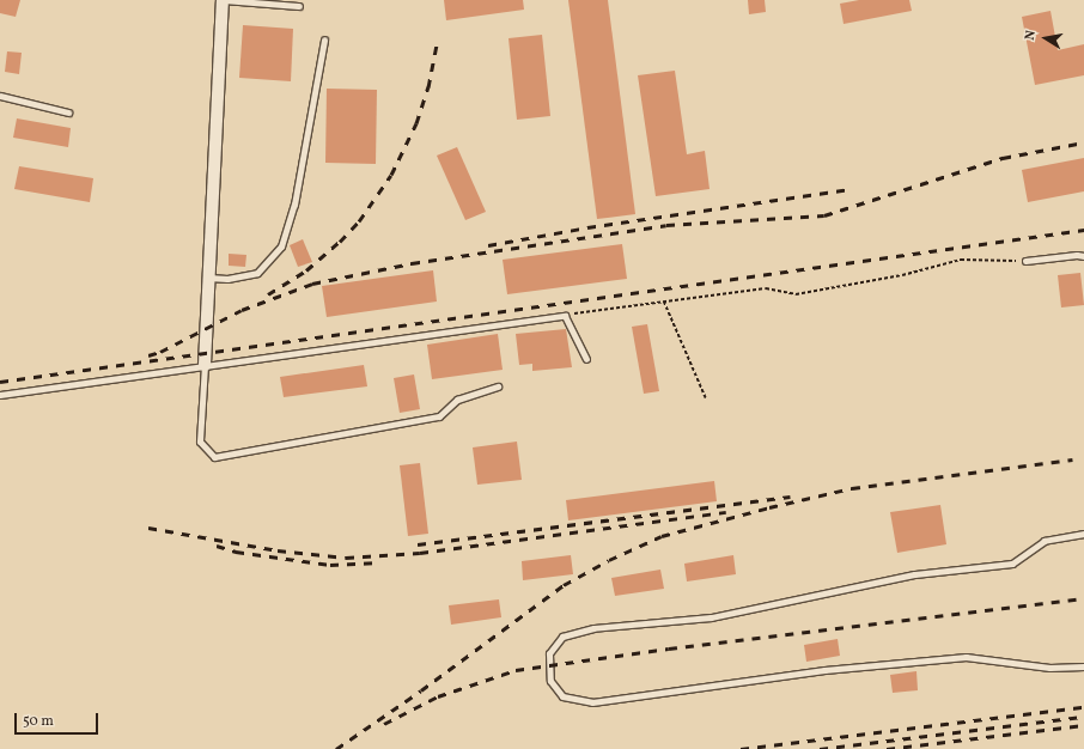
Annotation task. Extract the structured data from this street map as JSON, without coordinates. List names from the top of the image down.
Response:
{
  "scale_bar": "50 m",
  "north": "left"
}
